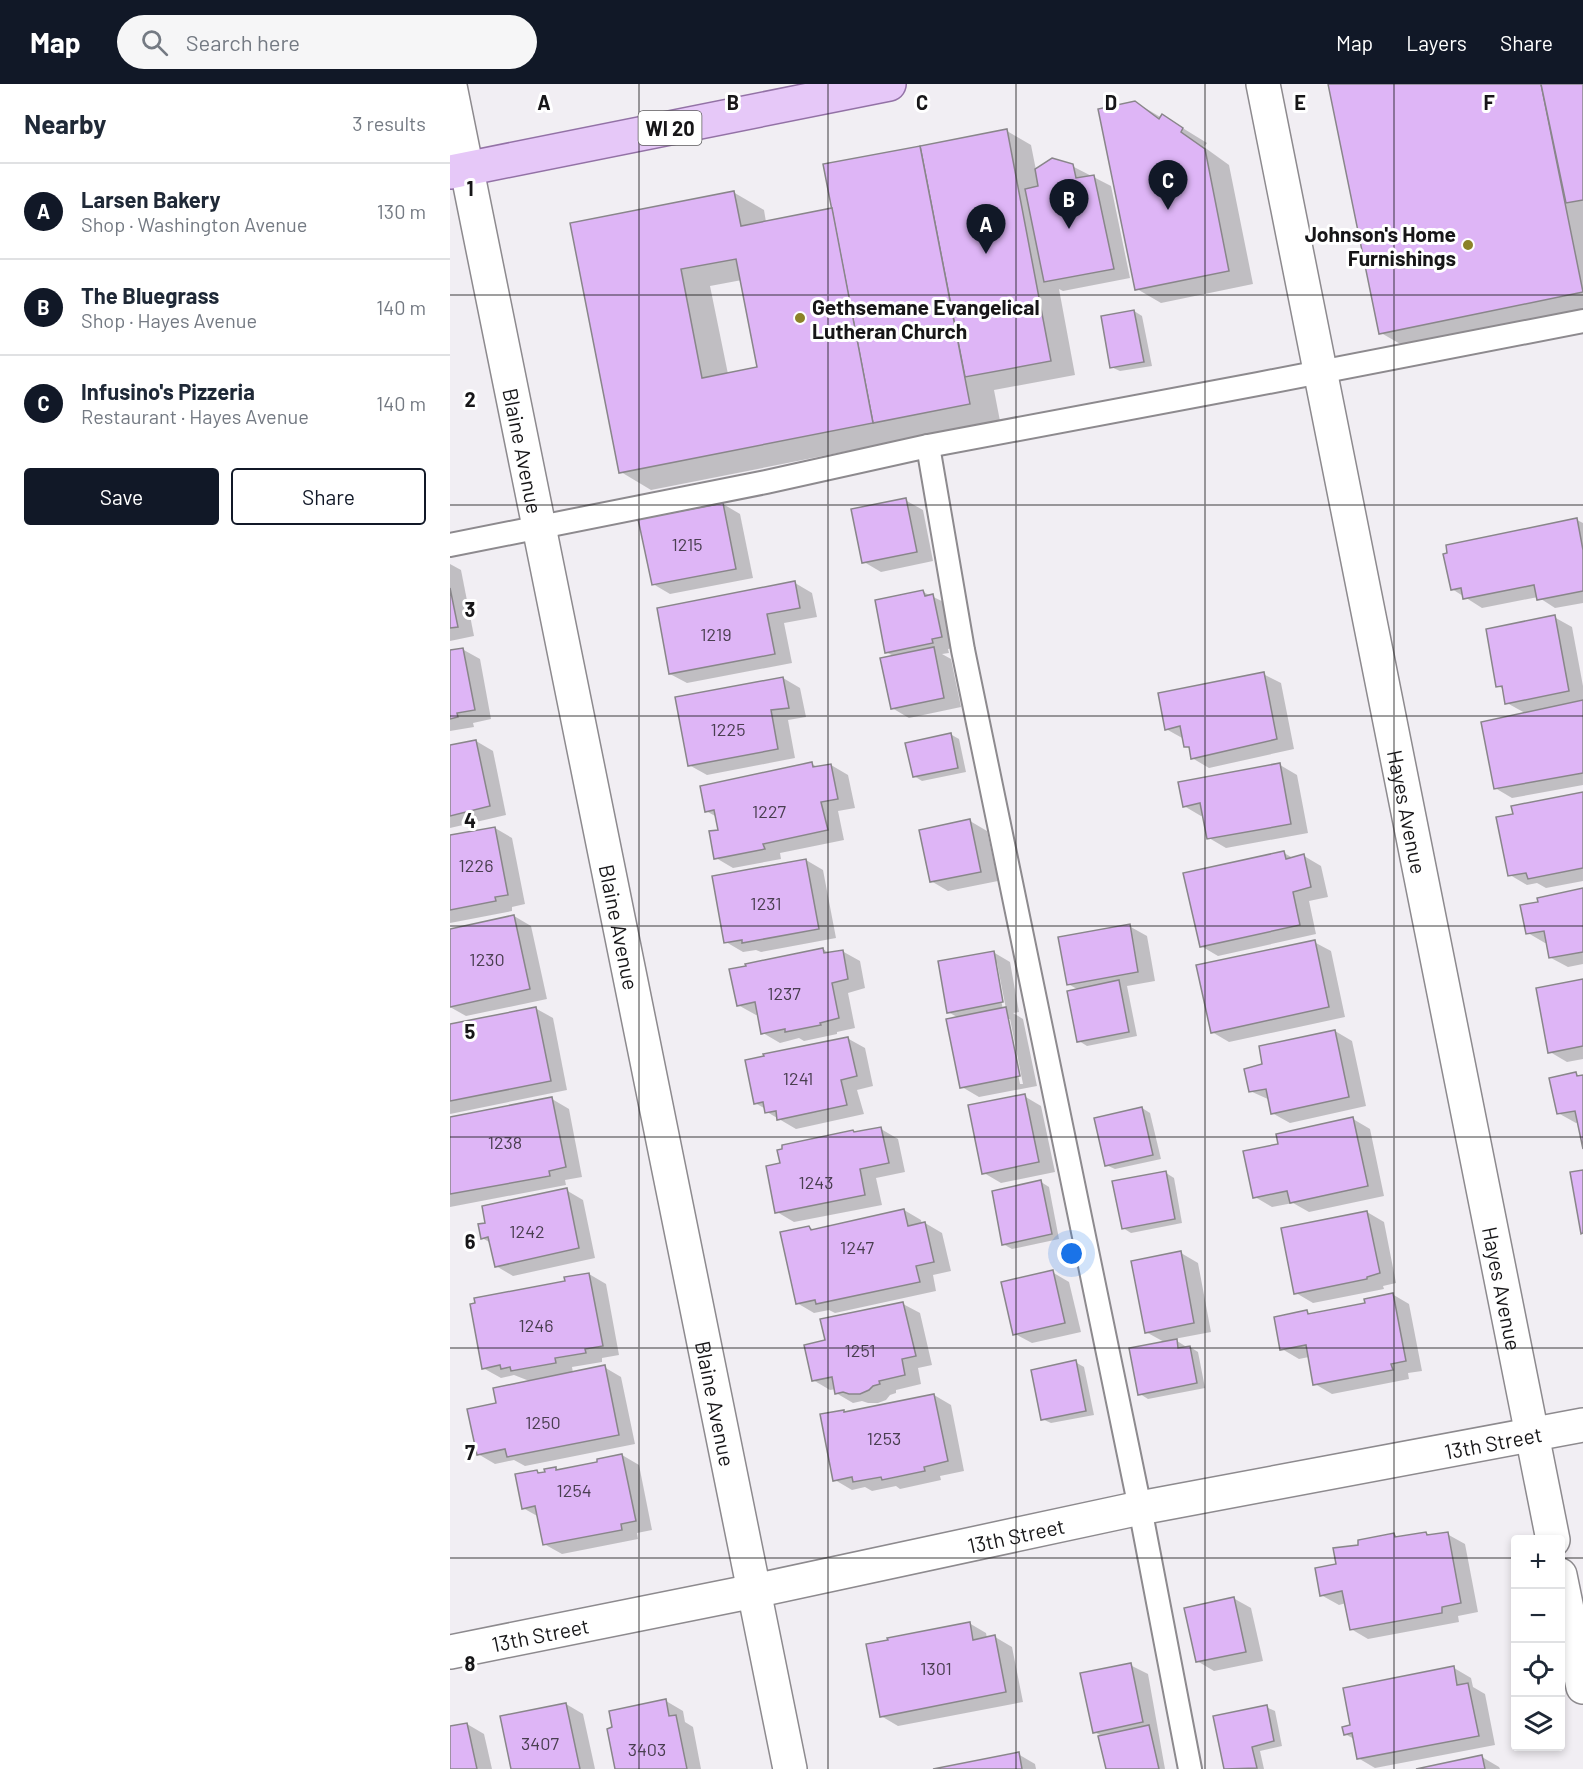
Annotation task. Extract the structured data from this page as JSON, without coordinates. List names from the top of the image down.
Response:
{
  "streets": {
    "main road": ["WI 20"],
    "street": ["Blaine Avenue", "Hayes Avenue", "13th Street"]
  },
  "crossings": [
    ["WI 20", "Blaine Avenue"],
    ["Blaine Avenue", "13th Street"],
    ["Hayes Avenue", "13th Street"]
  ],
  "places": ["Johnson's Home Furnishings", "Gethsemane Evangelical Lutheran Church"],
  "house_numbers": [
    "1215",
    "1219",
    "1225",
    "1227",
    "1226",
    "1231",
    "1230",
    "1237",
    "1241",
    "1238",
    "1243",
    "1242",
    "1247",
    "1246",
    "1251",
    "1250",
    "1253",
    "1254",
    "1301",
    "3407",
    "3403"
  ],
  "page": {
    "header": "Map",
    "search": "Search here",
    "nav": ["Map", "Layers", "Share"],
    "heading": ["Nearby", "3 results"],
    "pins": ["C", "B", "A"],
    "list": [
      {
        "mark": "A",
        "name": "Larsen Bakery",
        "note": "Shop · Washington Avenue",
        "value": "130 m"
      },
      {
        "mark": "B",
        "name": "The Bluegrass",
        "note": "Shop · Hayes Avenue",
        "value": "140 m"
      },
      {
        "mark": "C",
        "name": "Infusino's Pizzeria",
        "note": "Restaurant · Hayes Avenue",
        "value": "140 m"
      }
    ],
    "buttons": ["Save", "Share"],
    "map_buttons": ["+", "−"]
  },
  "grid": {
    "columns": [
      "A",
      "B",
      "C",
      "D",
      "E",
      "F"
    ],
    "rows": [
      "1",
      "2",
      "3",
      "4",
      "5",
      "6",
      "7",
      "8"
    ]
  }
}
